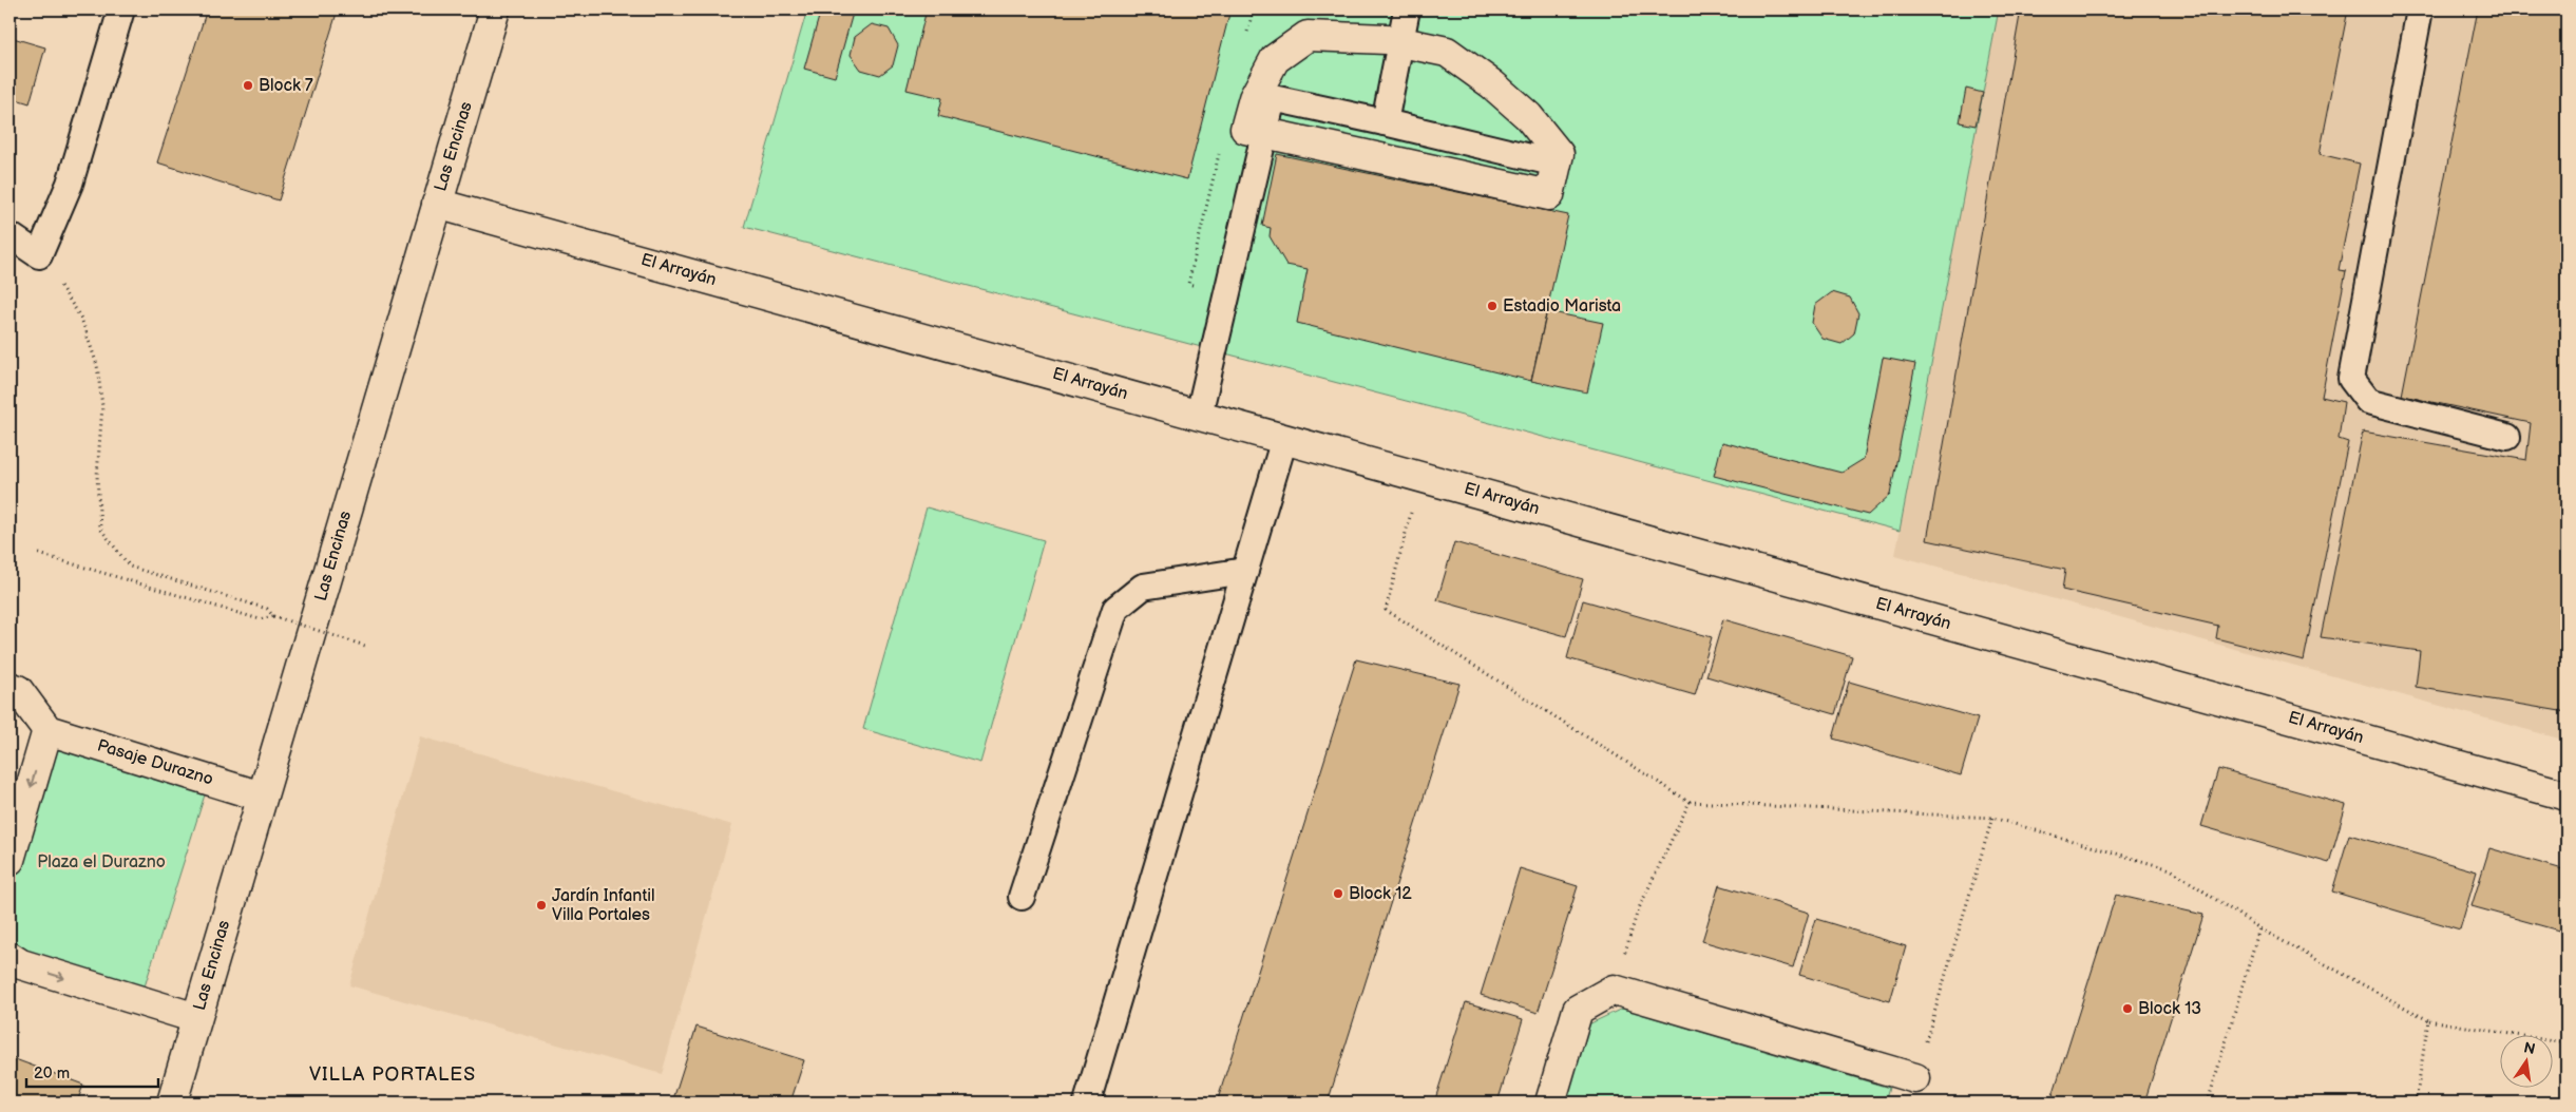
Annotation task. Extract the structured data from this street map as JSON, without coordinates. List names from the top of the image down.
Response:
{
  "streets": {
    "street": ["Las Encinas", "El Arrayán", "Pasaje Durazno"]
  },
  "crossings": [
    ["Las Encinas", "El Arrayán"],
    ["Las Encinas", "Pasaje Durazno"]
  ],
  "districts": ["VILLA PORTALES"],
  "parks": ["Plaza el Durazno"],
  "places": [
    "Block 7",
    "Estadio Marista",
    "Block 12",
    "Jardín Infantil Villa Portales",
    "Block 13"
  ],
  "scale_bar": "20 m",
  "north": "top"
}
